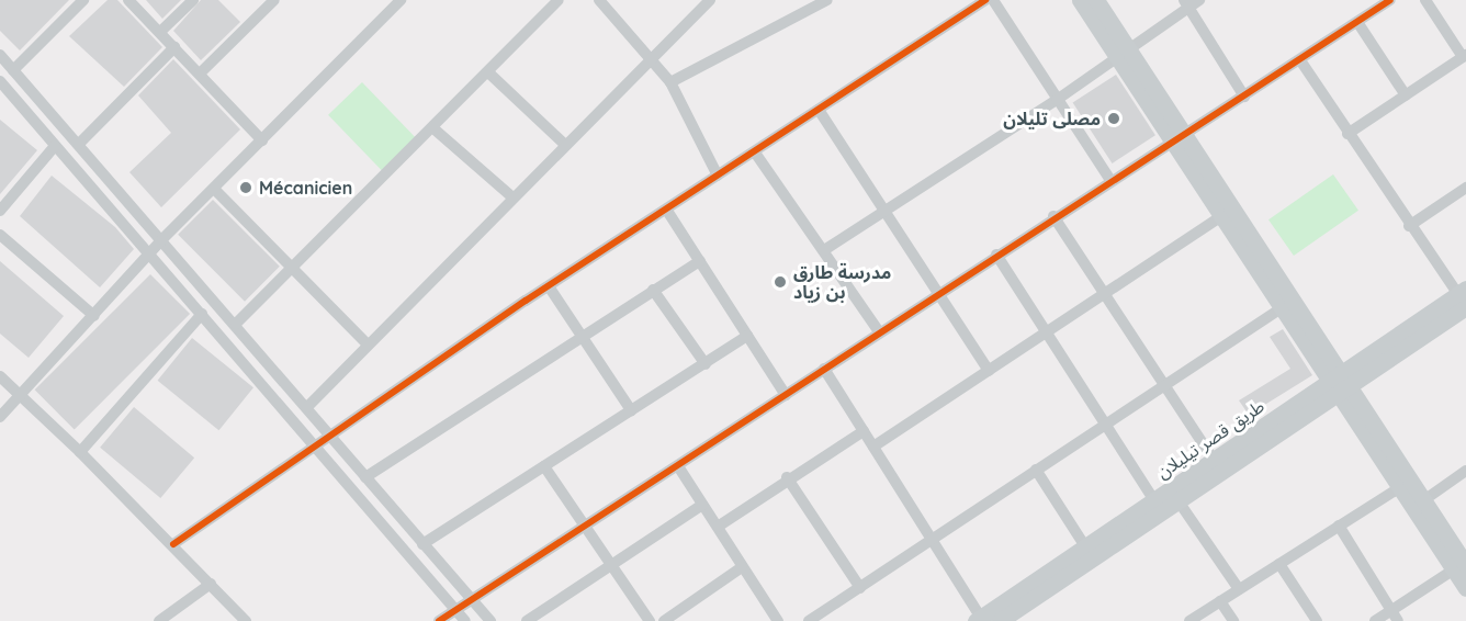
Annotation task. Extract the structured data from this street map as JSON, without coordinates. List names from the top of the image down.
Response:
{
  "streets": {
    "main road": ["طريق قصر تيليلان"]
  },
  "places": ["مصلى تليلان", "Mécanicien", "مدرسة طارق بن زياد"]
}
